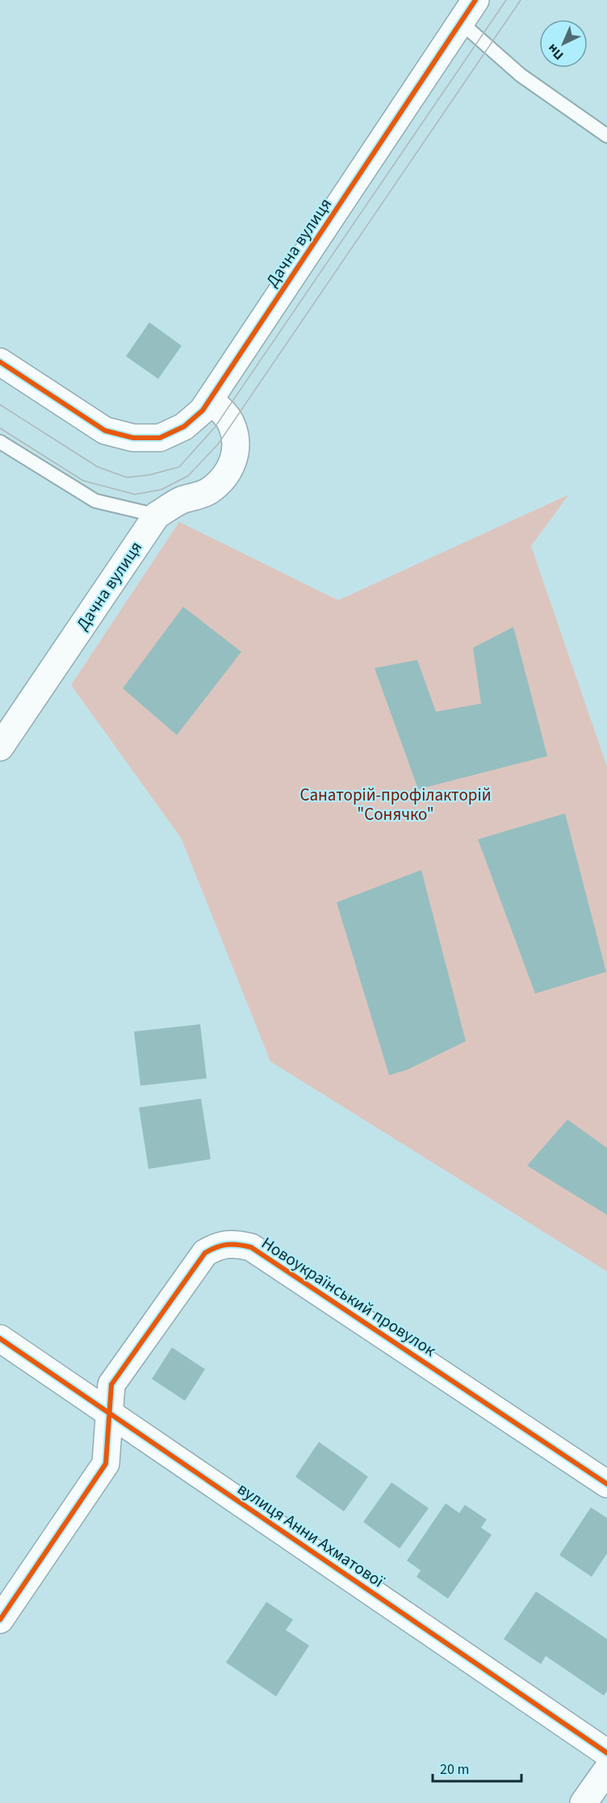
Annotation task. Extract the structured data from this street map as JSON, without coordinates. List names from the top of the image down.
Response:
{
  "streets": {
    "street": ["Дачна вулиця", "Новоукраїнський провулок", "вулиця Анни Ахматової"]
  },
  "crossings": [
    ["Новоукраїнський провулок", "вулиця Анни Ахматової"]
  ],
  "parks": ["Санаторій-профілакторій \"Сонячко\""],
  "scale_bar": "20 m",
  "north": "bottom left"
}
